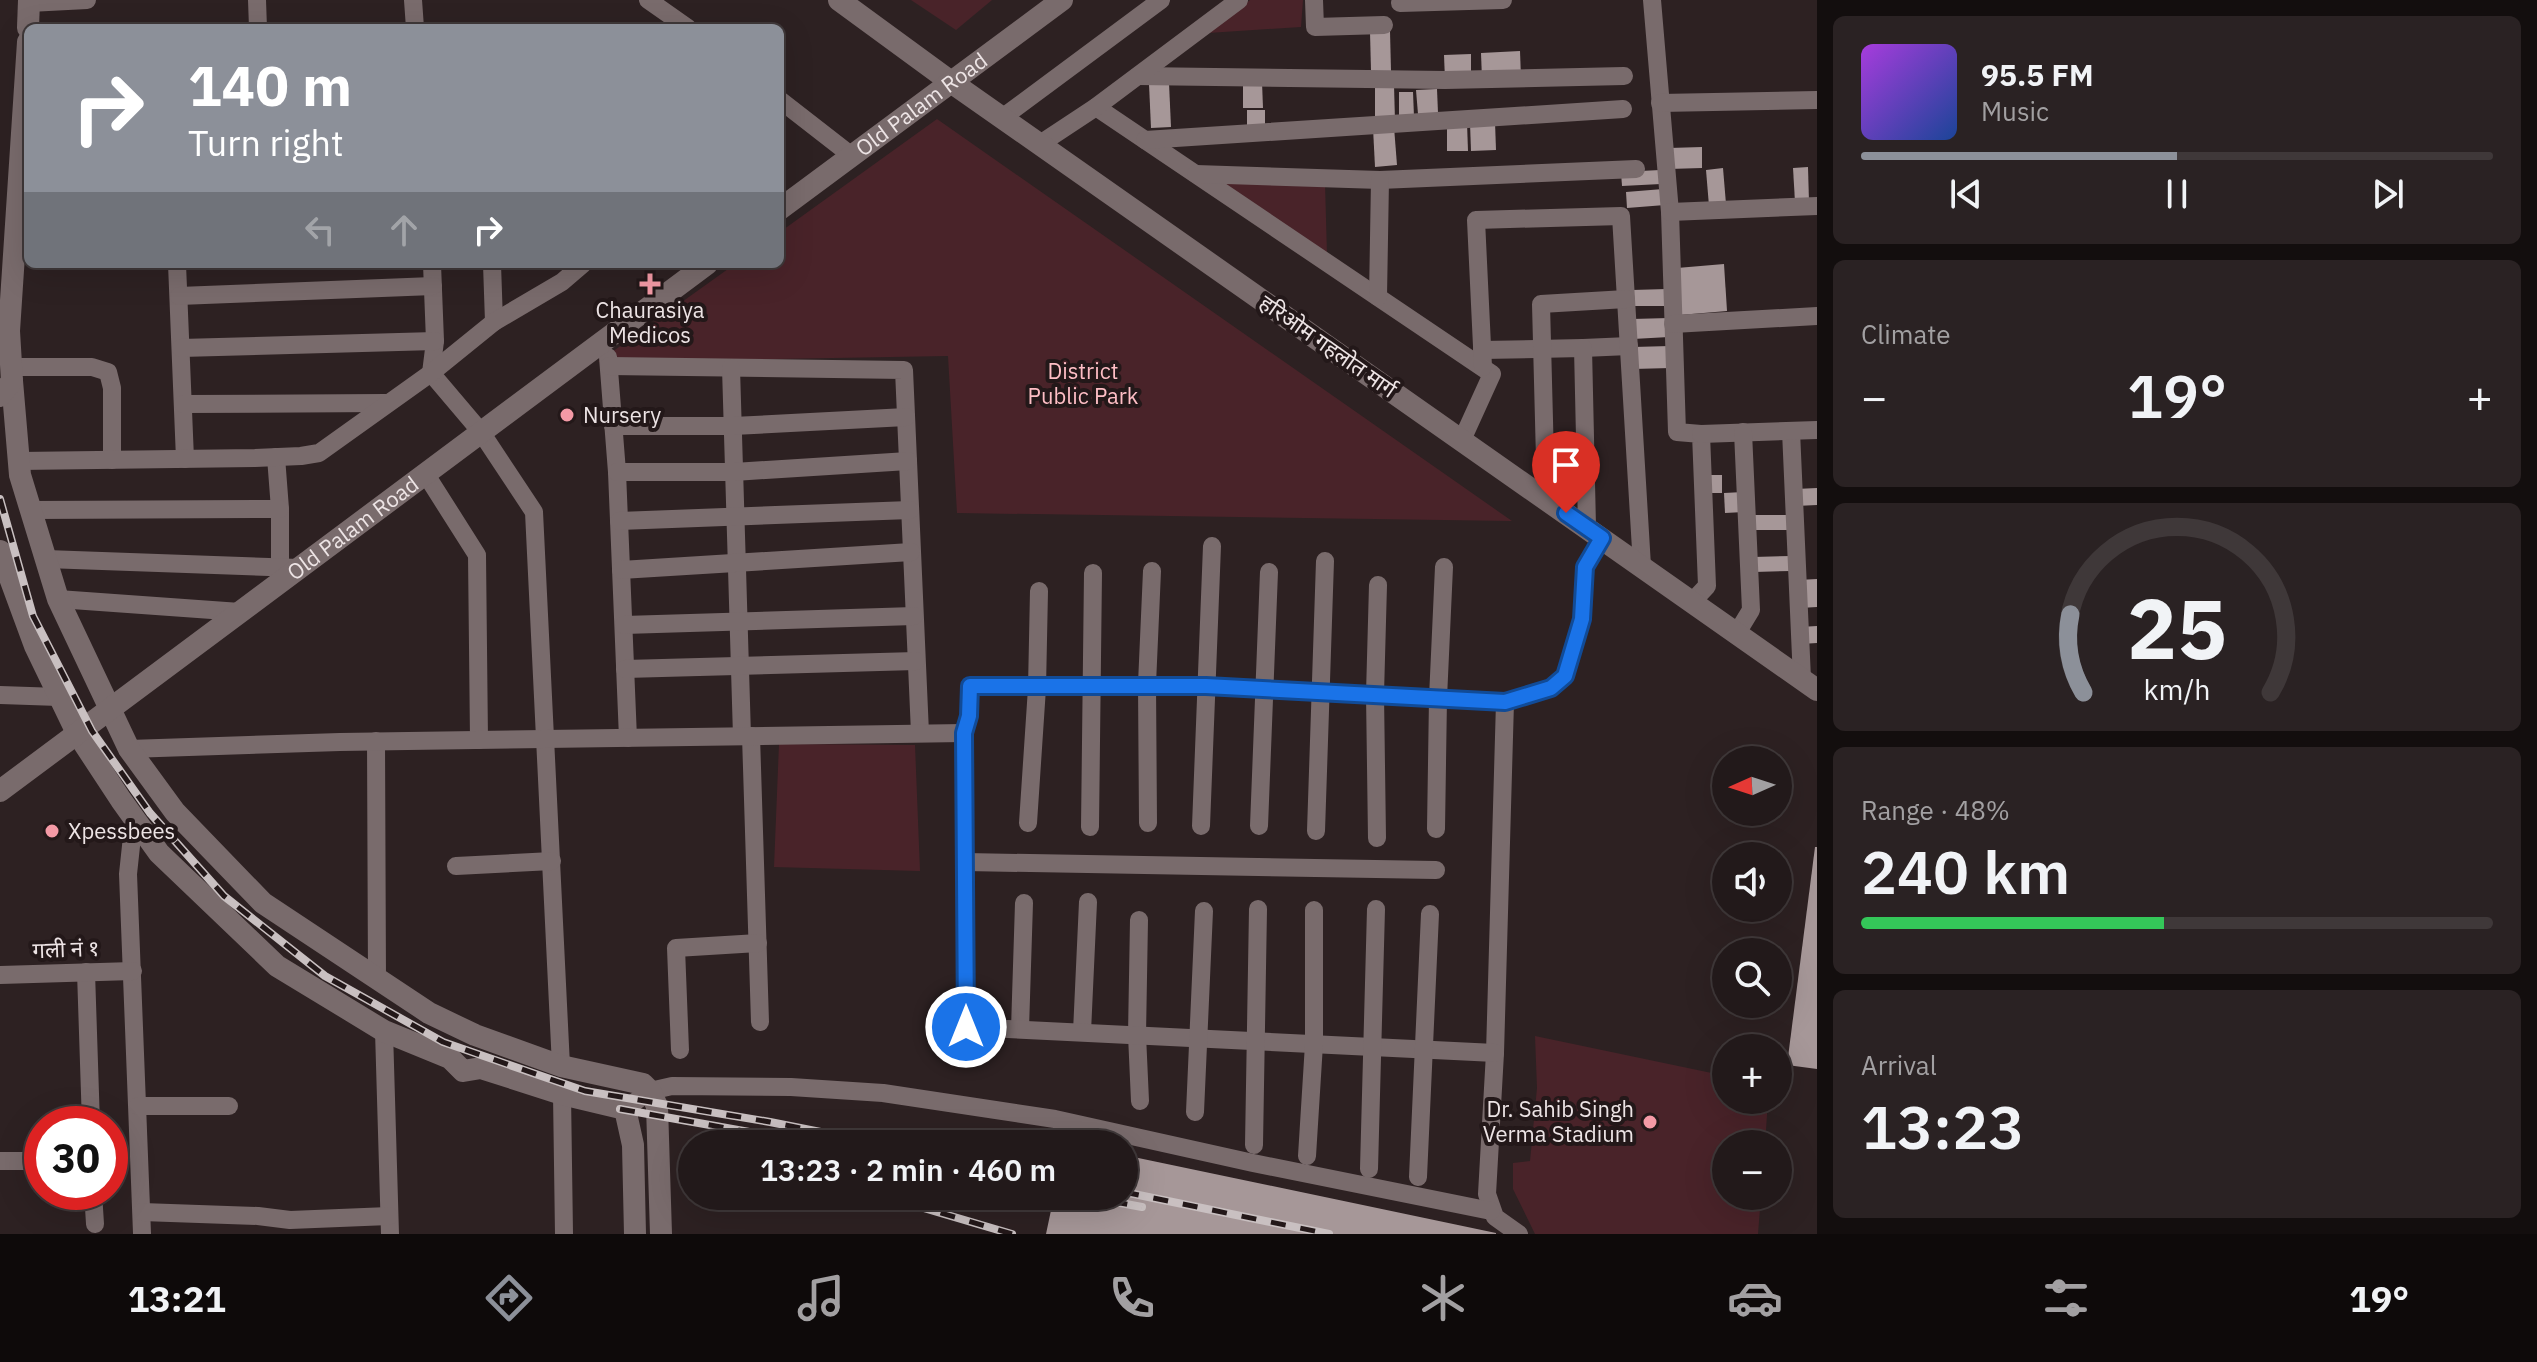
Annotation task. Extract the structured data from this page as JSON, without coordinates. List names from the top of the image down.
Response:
{
  "streets": {
    "street": ["Old Palam Road", "हरिओम गहलोत मार्ग", "गली नं १"]
  },
  "crossings": [
    ["Old Palam Road", "हरिओम गहलोत मार्ग"]
  ],
  "parks": ["District Public Park"],
  "places": {
    "health": ["Chaurasiya Medicos"],
    "other": ["Nursery", "Xpessbees", "Dr. Sahib Singh Verma Stadium"]
  },
  "north": "left",
  "page": {
    "turn": ["140 m", "Turn right"],
    "song": ["95.5 FM", "Music"],
    "tile": [
      "Climate",
      ["Range · 48%", "240 km"],
      ["Arrival", "13:23"]
    ],
    "heat": ["−", "19°", "+"],
    "map_buttons": ["+", "−"],
    "limit": "30",
    "trip": "13:23 · 2 min · 460 m",
    "tabs": ["13:21", "19°"],
    "gauge": ["25", "km/h"]
  }
}
